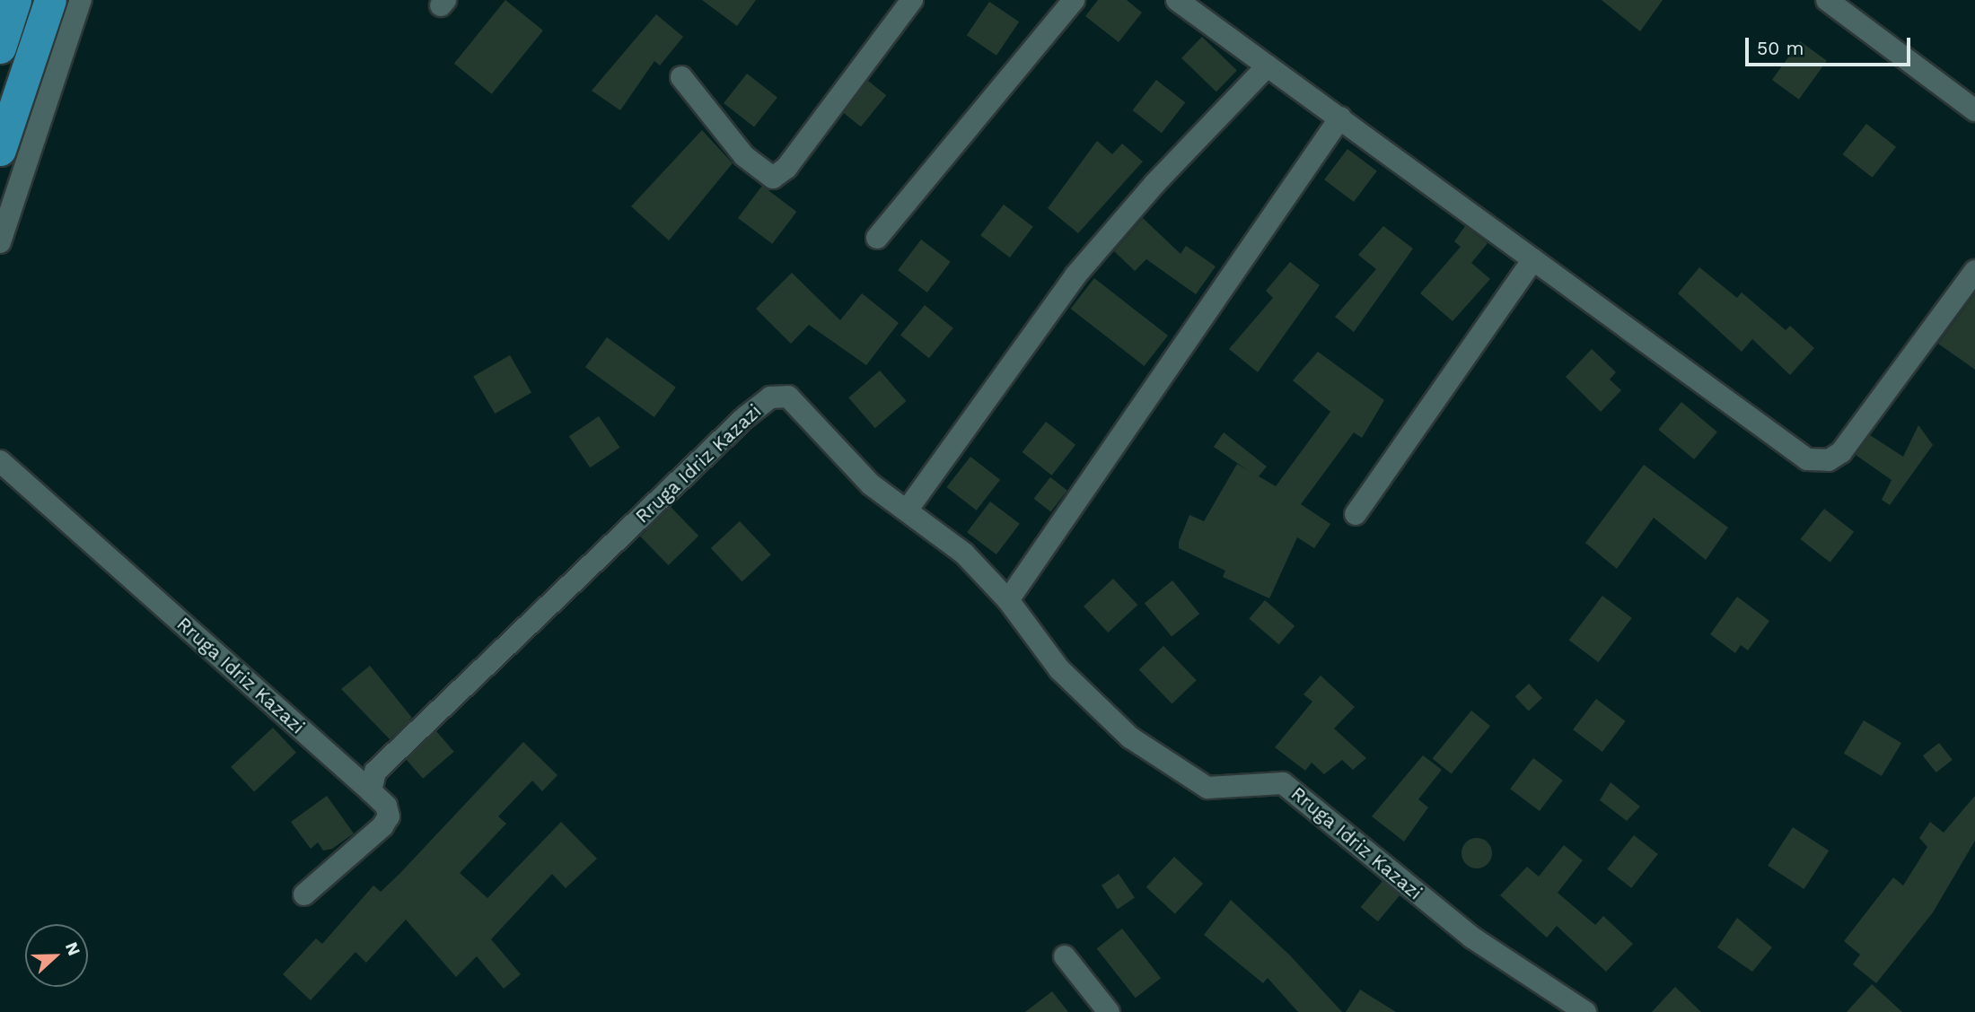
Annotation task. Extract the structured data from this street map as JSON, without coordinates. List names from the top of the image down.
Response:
{
  "streets": {
    "street": ["Rruga Idriz Kazazi"]
  },
  "scale_bar": "50 m",
  "north": "right"
}
